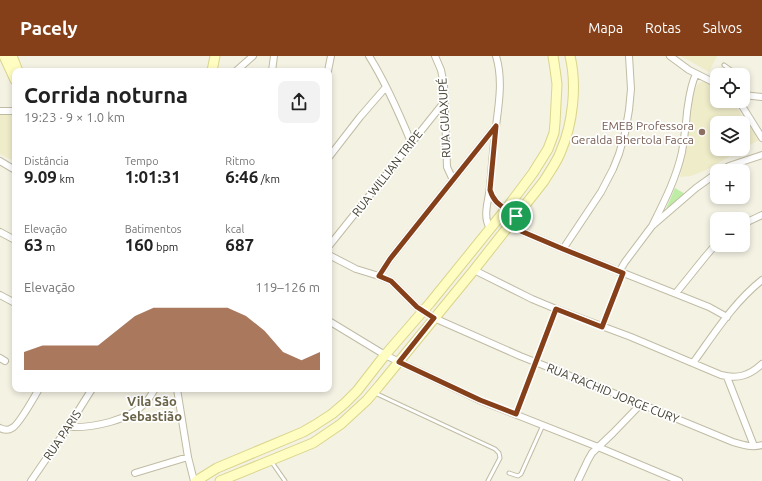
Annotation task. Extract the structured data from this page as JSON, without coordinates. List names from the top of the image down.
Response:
{
  "streets": {
    "street": [
      "RUA GUAXUPÉ",
      "RUA WILLIAN TRIPE",
      "RUA RACHID JORGE CURY",
      "RUA PARIS"
    ]
  },
  "crossings": [
    ["RUA GUAXUPÉ", "RUA WILLIAN TRIPE"]
  ],
  "districts": ["Vila São Sebastião"],
  "places": ["EMEB Professora Geralda Bhertola Facca"],
  "page": {
    "header": "Pacely",
    "nav": ["Mapa", "Rotas", "Salvos"],
    "map_buttons": ["+", "−"],
    "heading": ["Corrida noturna", "19:23 · 9 × 1.0 km"],
    "stats": [
      ["Distância", "9.09 km"],
      ["Tempo", "1:01:31"],
      ["Ritmo", "6:46 /km"],
      ["Elevação", "63 m"],
      ["Batimentos", "160 bpm"],
      ["kcal", "687"]
    ],
    "chart": ["Elevação", "119–126 m"]
  }
}
